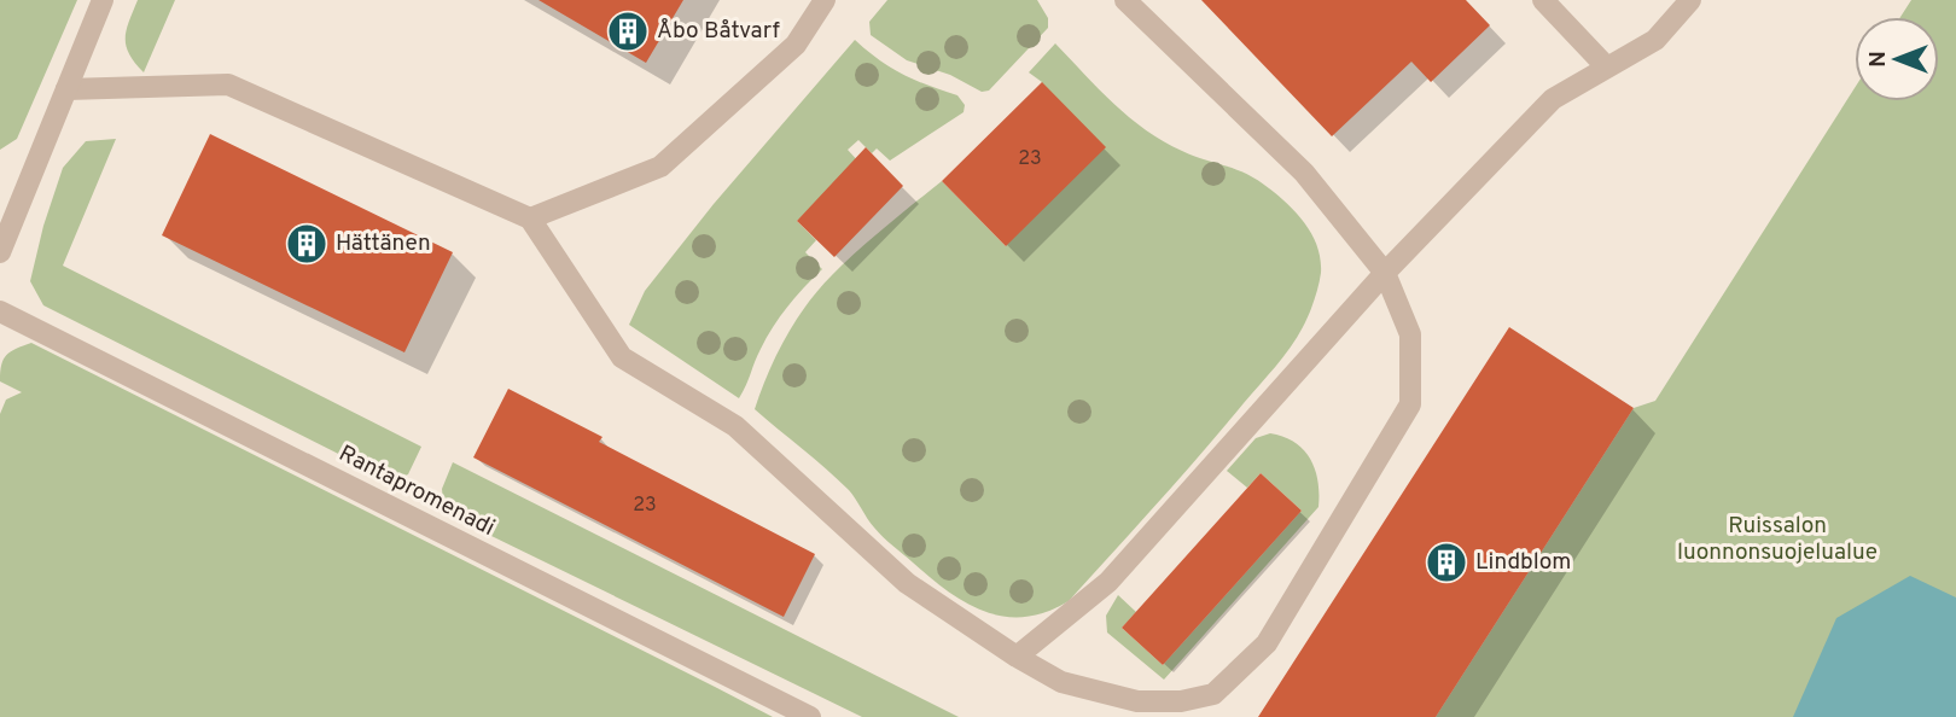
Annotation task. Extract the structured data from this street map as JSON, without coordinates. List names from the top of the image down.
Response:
{
  "streets": {
    "street": ["Rantapromenadi"]
  },
  "parks": ["Ruissalon luonnonsuojelualue"],
  "places": {
    "building": ["Åbo Båtvarf", "Hättänen", "Lindblom"]
  },
  "house_numbers": ["23", "23"],
  "north": "left"
}
